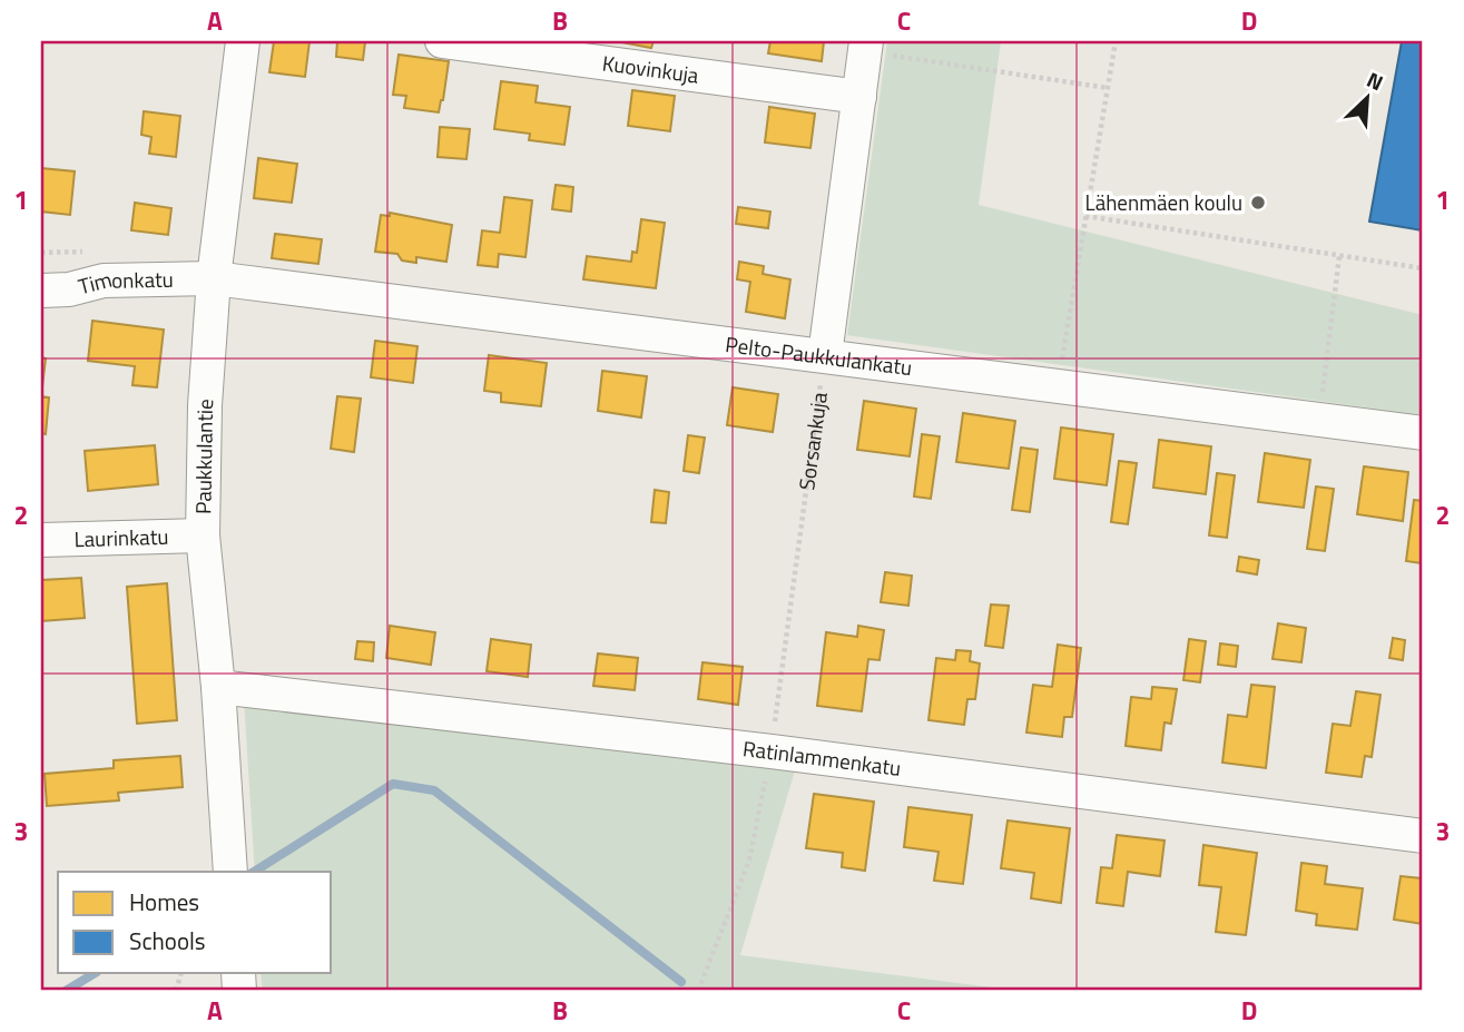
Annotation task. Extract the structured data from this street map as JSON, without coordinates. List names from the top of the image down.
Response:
{
  "streets": {
    "street": [
      "Kuovinkuja",
      "Timonkatu",
      "Pelto-Paukkulankatu",
      "Paukkulantie",
      "Laurinkatu",
      "Ratinlammenkatu"
    ],
    "path": ["Sorsankuja"]
  },
  "crossings": [
    ["Timonkatu", "Pelto-Paukkulankatu"],
    ["Timonkatu", "Paukkulantie"],
    ["Pelto-Paukkulankatu", "Sorsankuja"],
    ["Pelto-Paukkulankatu", "Paukkulantie"],
    ["Sorsankuja", "Ratinlammenkatu"],
    ["Paukkulantie", "Laurinkatu"],
    ["Paukkulantie", "Ratinlammenkatu"]
  ],
  "places": ["Lähenmäen koulu"],
  "legend": ["Homes", "Schools"],
  "north": "top right",
  "grid": {
    "columns": [
      "A",
      "B",
      "C",
      "D"
    ],
    "rows": ["1", "2", "3"]
  }
}
